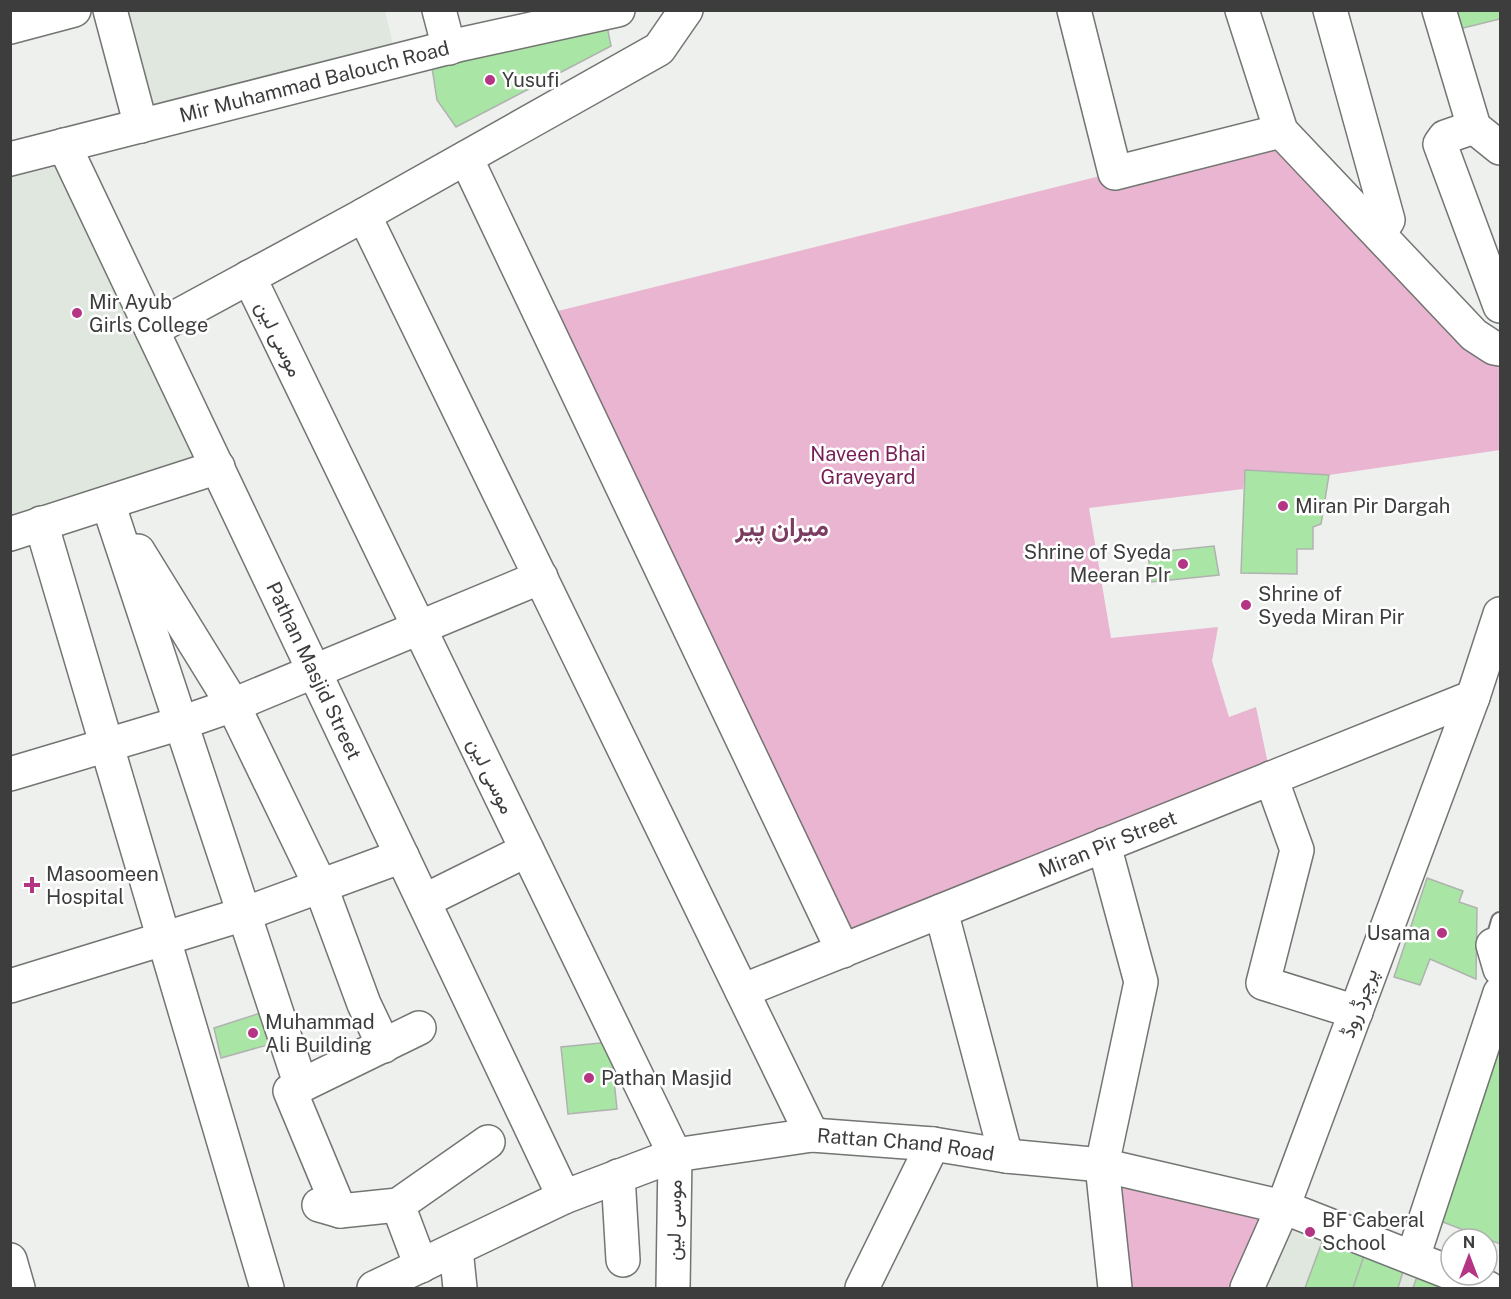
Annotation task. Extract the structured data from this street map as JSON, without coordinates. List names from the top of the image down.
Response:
{
  "streets": {
    "street": [
      "Mir Muhammad Balouch Road",
      "موسی لین",
      "Pathan Masjid Street",
      "Miran Pir Street",
      "پرچرڈ روڈ",
      "Rattan Chand Road"
    ]
  },
  "crossings": [
    ["Mir Muhammad Balouch Road", "Pathan Masjid Street"],
    ["موسی لین", "Rattan Chand Road"],
    ["Pathan Masjid Street", "Rattan Chand Road"],
    ["Miran Pir Street", "پرچرڈ روڈ"],
    ["پرچرڈ روڈ", "Rattan Chand Road"]
  ],
  "districts": ["میران پیر"],
  "parks": ["Naveen Bhai Graveyard"],
  "places": {
    "other": [
      "Yusufi",
      "Mir Ayub Girls College",
      "Miran Pir Dargah",
      "Shrine of Syeda Meeran PIr",
      "Shrine of Syeda Miran Pir",
      "Usama",
      "Muhammad Ali Building",
      "Pathan Masjid",
      "BF Caberal School"
    ],
    "health": ["Masoomeen Hospital"]
  },
  "north": "top"
}
